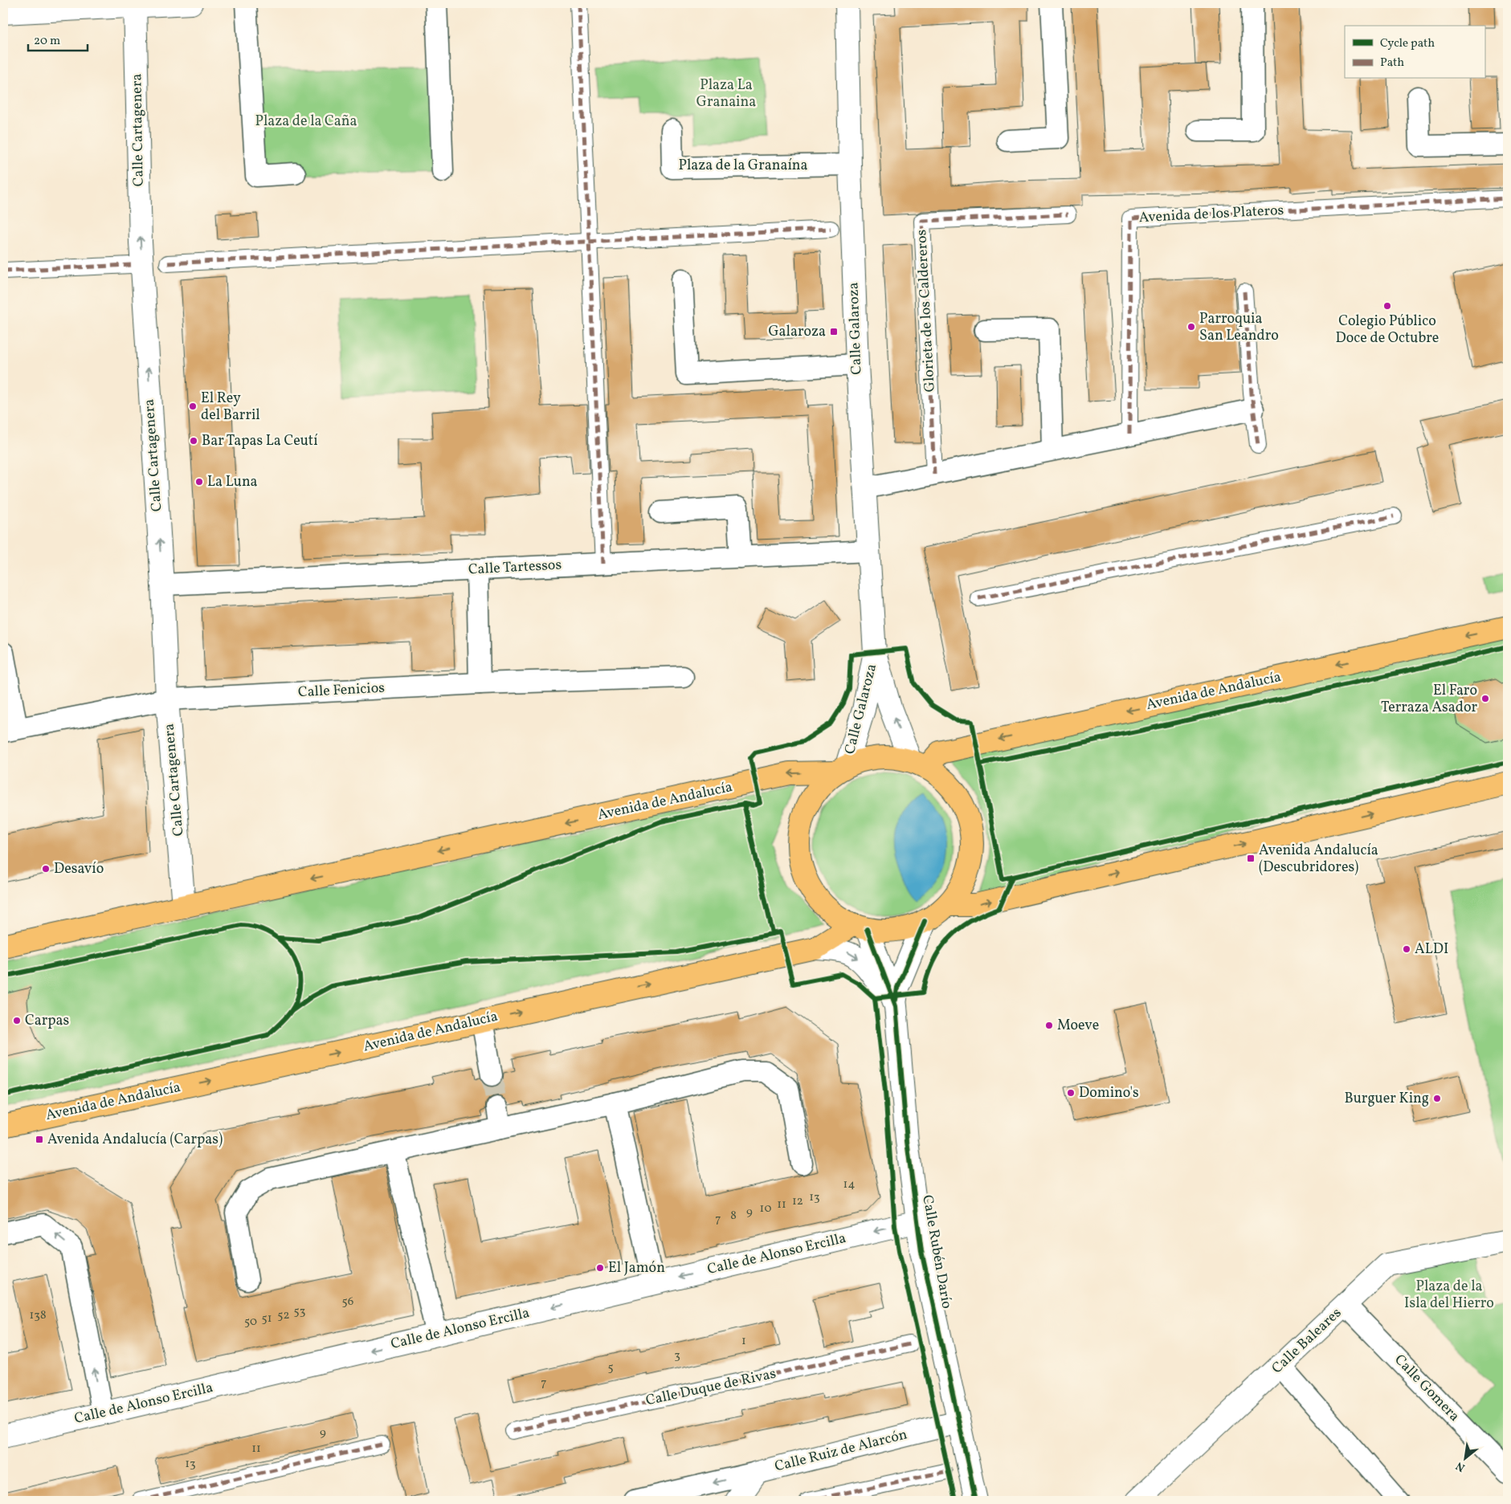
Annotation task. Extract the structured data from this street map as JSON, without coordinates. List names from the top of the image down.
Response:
{
  "streets": {
    "main road": ["Avenida de Andalucía"],
    "street": [
      "Calle Cartagenera",
      "Plaza de la Granaína",
      "Avenida de los Plateros",
      "Glorieta de los Caldereros",
      "Calle Galaroza",
      "Calle Tartessos",
      "Calle Fenicios",
      "Calle Rubén Darío",
      "Calle de Alonso Ercilla",
      "Calle Baleares",
      "Calle Duque de Rivas",
      "Calle Gomera",
      "Calle Ruiz de Alarcón"
    ]
  },
  "crossings": [
    ["Calle Cartagenera", "Calle Tartessos"],
    ["Calle Cartagenera", "Calle Fenicios"],
    ["Calle Cartagenera", "Avenida de Andalucía"],
    ["Plaza de la Granaína", "Calle Galaroza"],
    ["Calle Galaroza", "Calle Tartessos"],
    ["Calle Galaroza", "Avenida de Andalucía"],
    ["Avenida de Andalucía", "Calle Rubén Darío"],
    ["Calle Rubén Darío", "Calle de Alonso Ercilla"],
    ["Calle Rubén Darío", "Calle Ruiz de Alarcón"],
    ["Calle Baleares", "Calle Gomera"]
  ],
  "one_way": ["Calle Cartagenera"],
  "parks": ["Plaza La Granaina", "Plaza de la Caña", "Plaza de la Isla del Hierro"],
  "places": {
    "other": [
      "Colegio Público Doce de Octubre",
      "Parroquia San Leandro",
      "El Rey del Barril",
      "Bar Tapas La Ceutí",
      "La Luna",
      "El Faro Terraza Asador",
      "Desavío",
      "ALDI",
      "Carpas",
      "Moeve",
      "Domino's",
      "Burguer King",
      "El Jamón"
    ],
    "transit": ["Galaroza", "Avenida Andalucía (Descubridores)", "Avenida Andalucía (Carpas)"]
  },
  "house_numbers": [
    "14",
    "13",
    "12",
    "11",
    "10",
    "9",
    "8",
    "7",
    "56",
    "53",
    "138",
    "52",
    "51",
    "50",
    "1",
    "3",
    "5",
    "7",
    "9",
    "11",
    "13"
  ],
  "legend": ["Cycle path", "Path"],
  "scale_bar": "20 m",
  "north": "bottom left"
}
